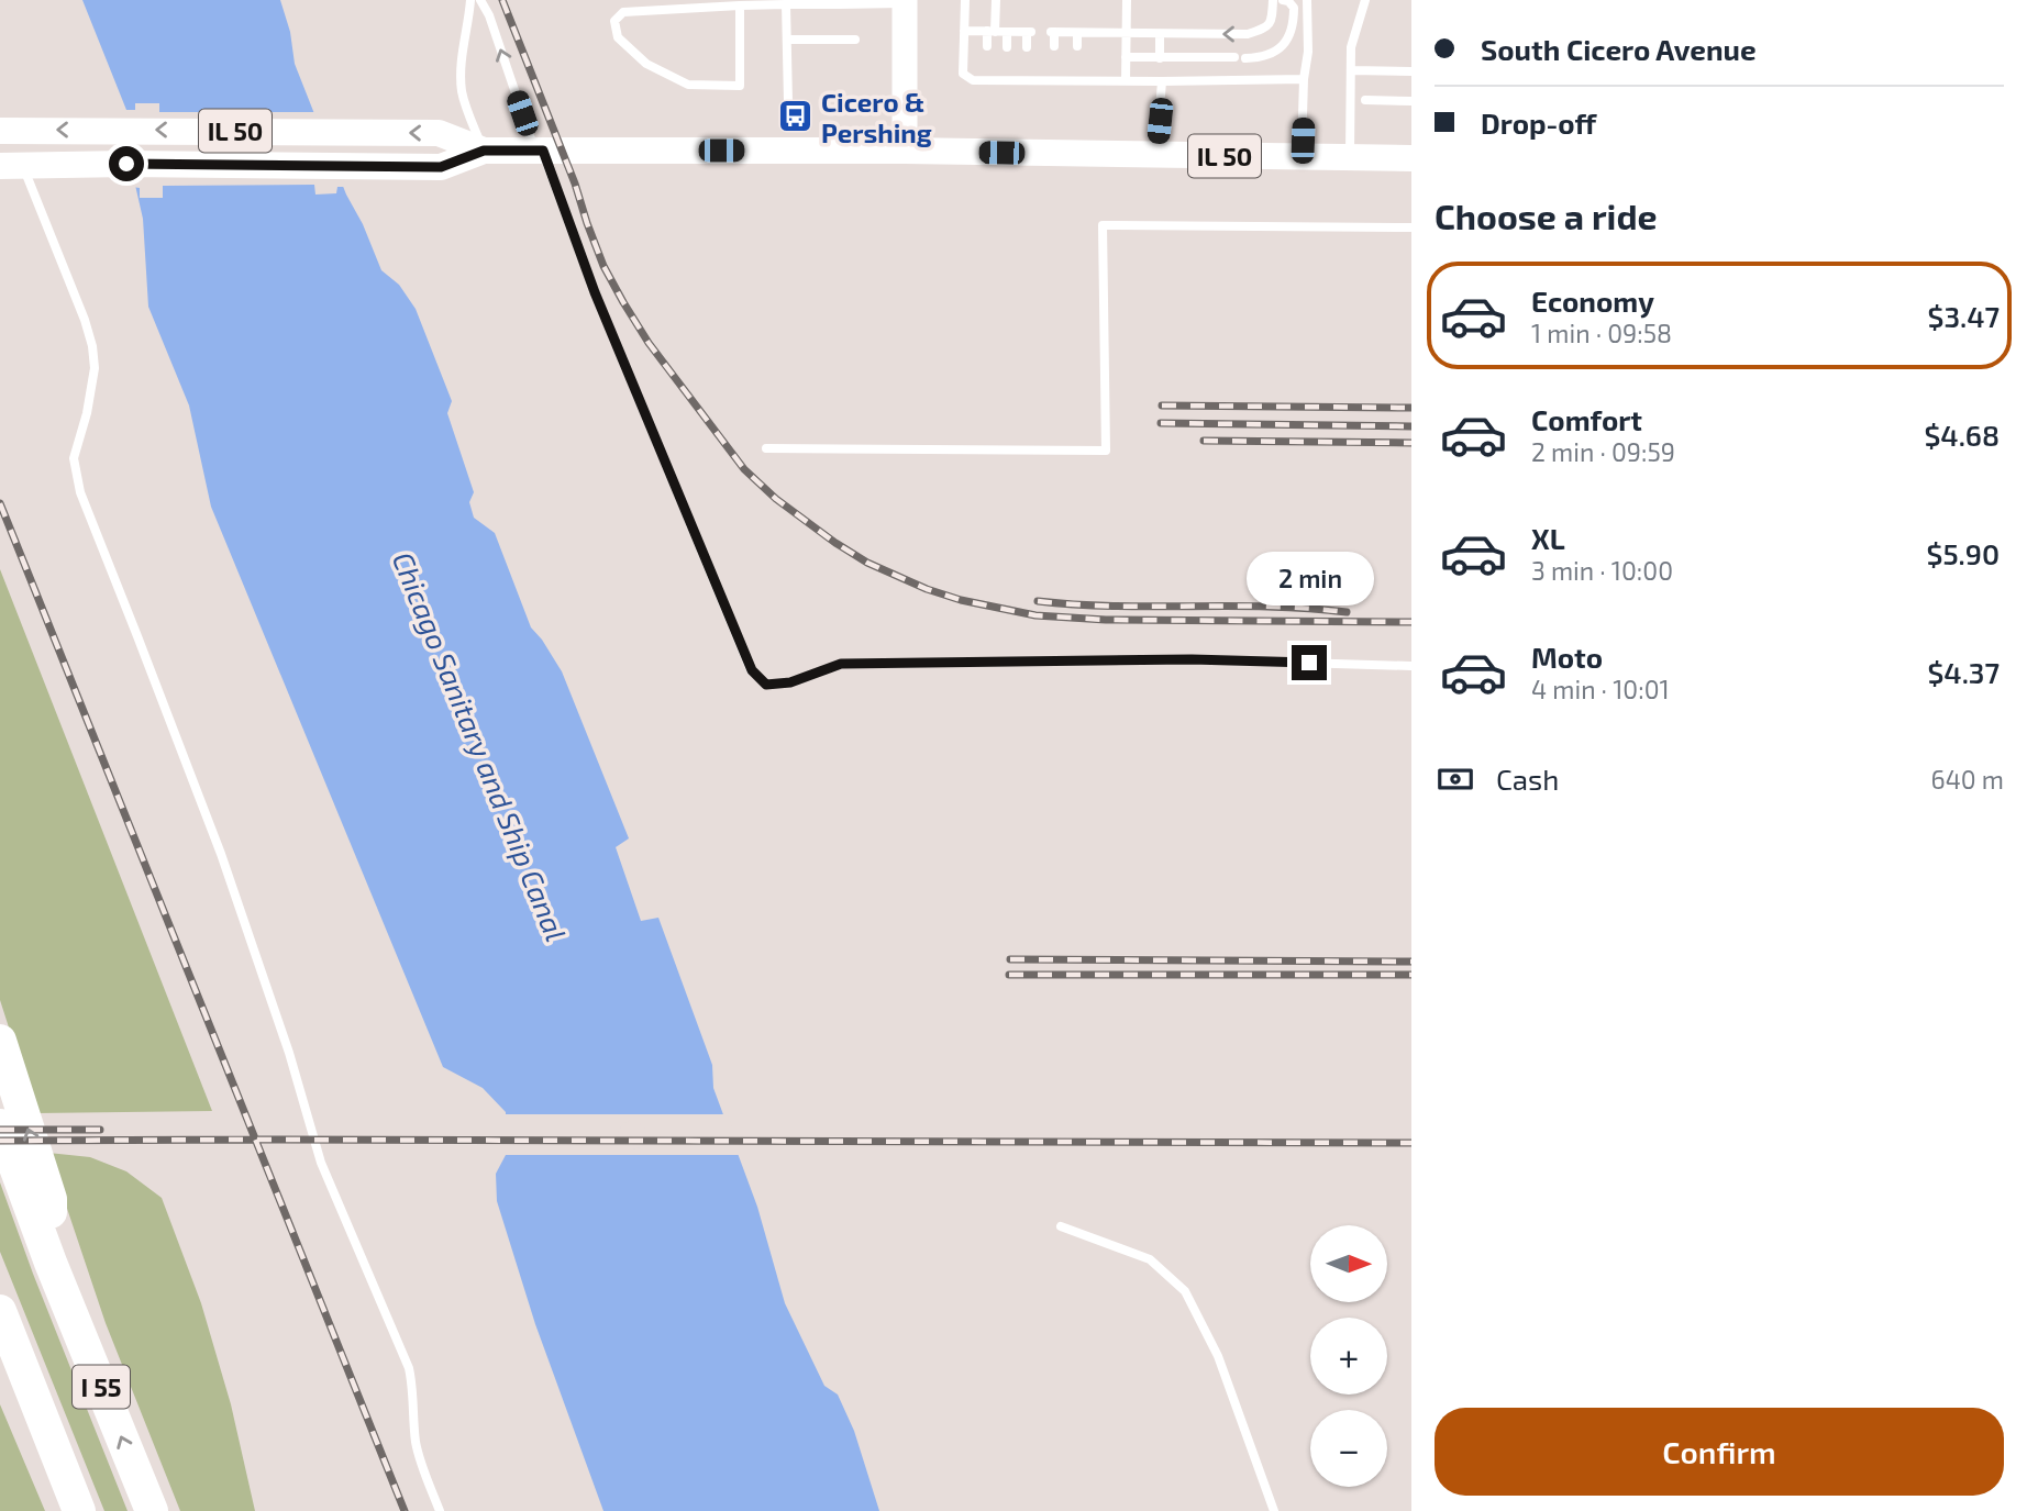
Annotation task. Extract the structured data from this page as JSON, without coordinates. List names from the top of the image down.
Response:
{
  "streets": {
    "highway": ["I 55"],
    "main road": ["IL 50"]
  },
  "water": ["Chicago Sanitary and Ship Canal"],
  "places": {
    "bus stop": ["Cicero & Pershing"]
  },
  "north": "right",
  "page": {
    "banner": ["South Cicero Avenue", "Drop-off"],
    "heading": "Choose a ride",
    "list": [
      {
        "name": "Economy",
        "note": "1 min · 09:58",
        "value": "$3.47"
      },
      {
        "name": "Comfort",
        "note": "2 min · 09:59",
        "value": "$4.68"
      },
      {
        "name": "XL",
        "note": "3 min · 10:00",
        "value": "$5.90"
      },
      {
        "name": "Moto",
        "note": "4 min · 10:01",
        "value": "$4.37"
      }
    ],
    "bubble": "2 min",
    "pay": ["Cash", "640 m"],
    "map_buttons": ["+", "−"],
    "buttons": "Confirm"
  }
}
